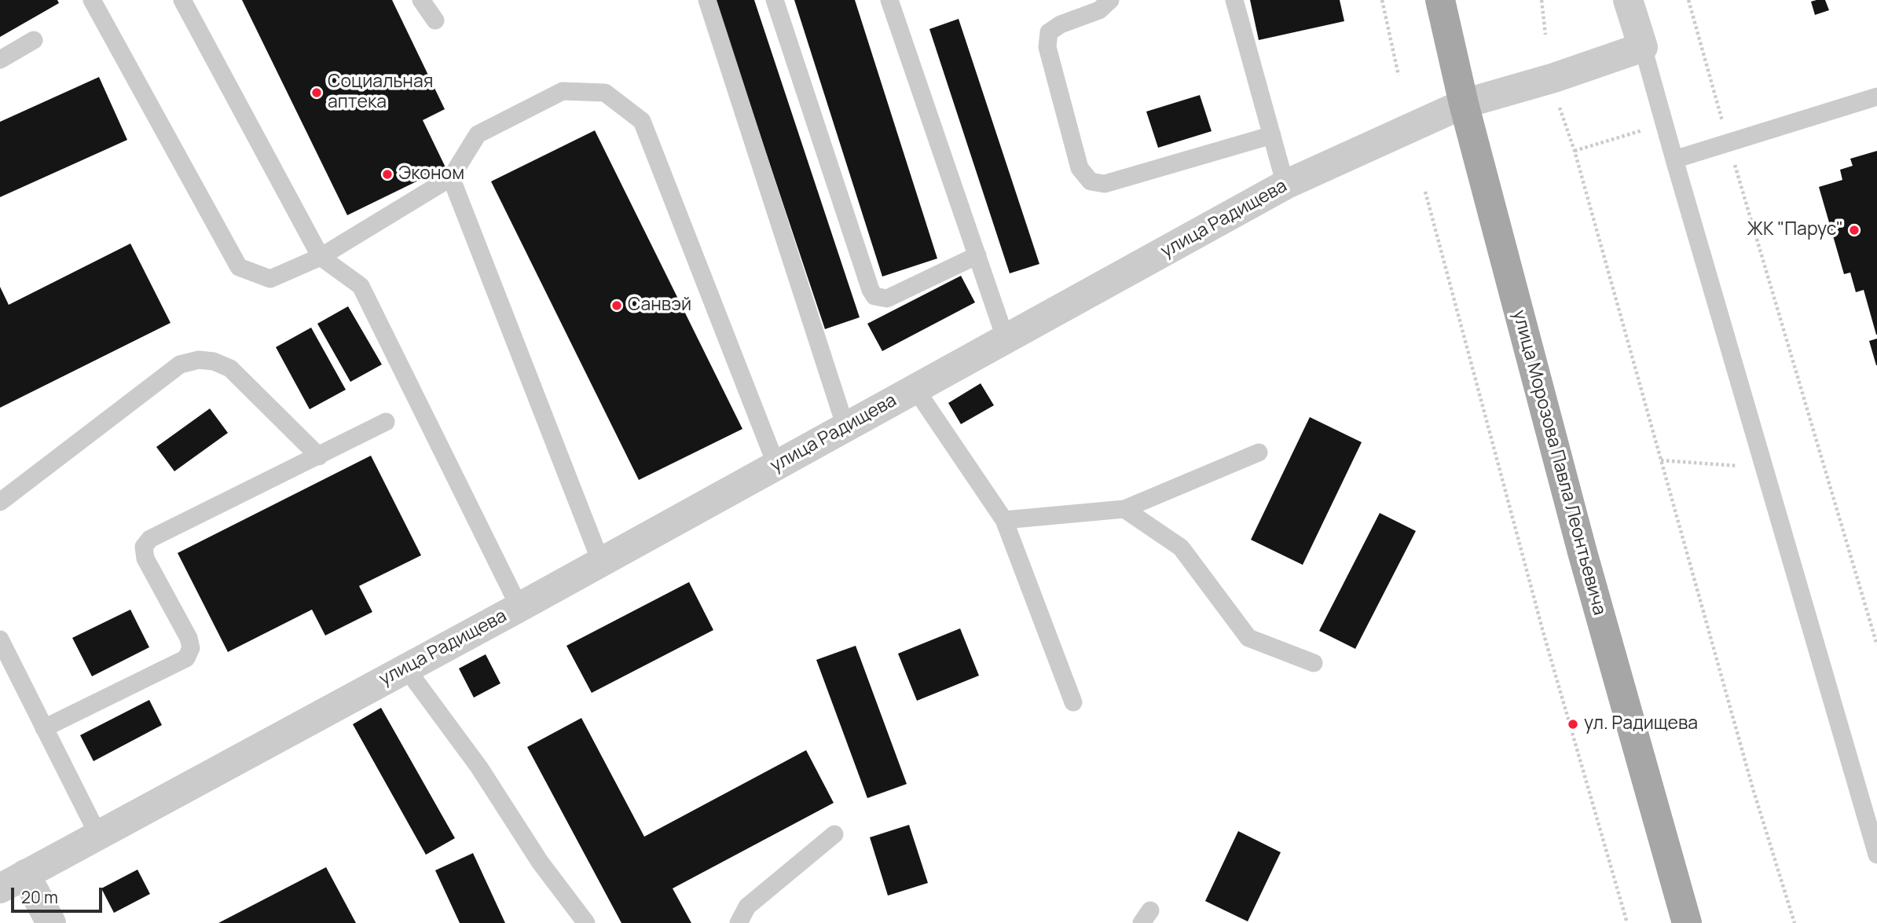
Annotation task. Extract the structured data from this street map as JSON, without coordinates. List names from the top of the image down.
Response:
{
  "streets": {
    "main road": ["улица Морозова Павла Леонтьевича"],
    "street": ["улица Радищева"]
  },
  "crossings": [
    ["улица Радищева", "улица Морозова Павла Леонтьевича"]
  ],
  "places": [
    "Социальная аптека",
    "Эконом",
    "ЖК \"Парус\"",
    "Санвэй",
    "ул. Радищева"
  ],
  "scale_bar": "20 m"
}
